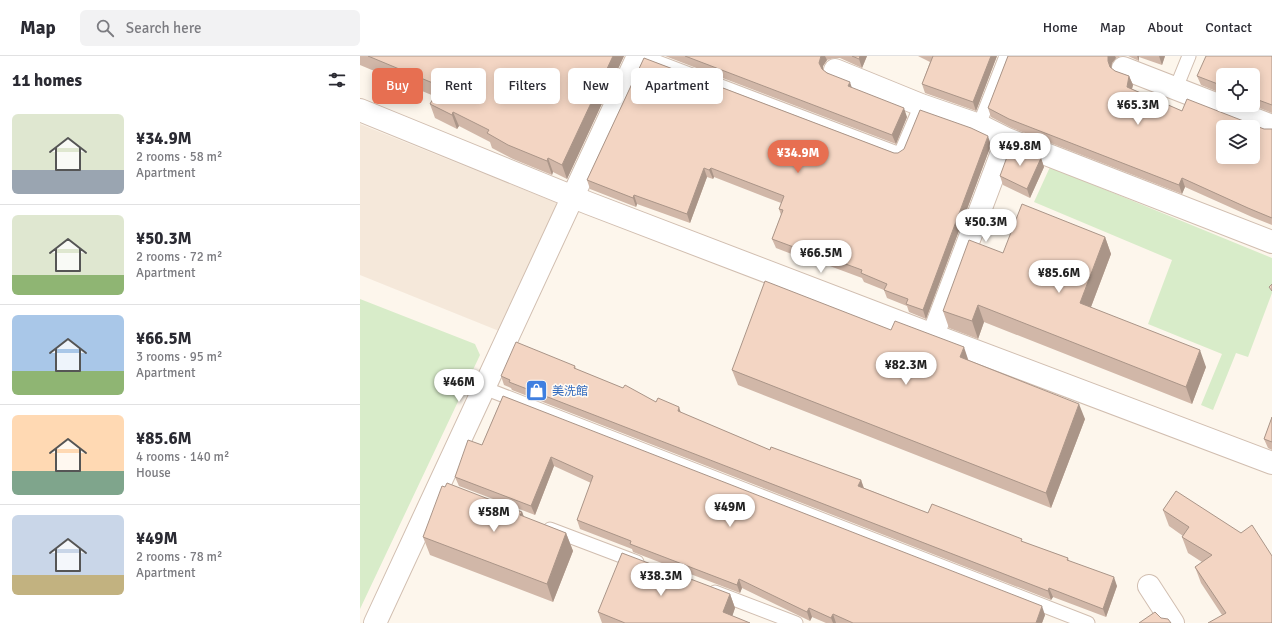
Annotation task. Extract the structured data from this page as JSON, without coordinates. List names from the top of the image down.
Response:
{
  "places": {
    "shop": ["美洗館"]
  },
  "page": {
    "header": "Map",
    "search": "Search here",
    "nav": [
      "Home",
      "Map",
      "About",
      "Contact"
    ],
    "heading": "11 homes",
    "chip": [
      "Buy",
      "Rent",
      "Filters",
      "New",
      "Apartment"
    ],
    "price": [
      "¥65.3M",
      "¥49.8M",
      "¥34.9M",
      "¥50.3M",
      "¥66.5M",
      "¥85.6M",
      "¥82.3M",
      "¥46M",
      "¥49M",
      "¥58M",
      "¥38.3M"
    ],
    "list": [
      {
        "name": "¥34.9M",
        "note": "2 rooms · 58 m² · Apartment"
      },
      {
        "name": "¥50.3M",
        "note": "2 rooms · 72 m² · Apartment"
      },
      {
        "name": "¥66.5M",
        "note": "3 rooms · 95 m² · Apartment"
      },
      {
        "name": "¥85.6M",
        "note": "4 rooms · 140 m² · House"
      },
      {
        "name": "¥49M",
        "note": "2 rooms · 78 m² · Apartment"
      }
    ]
  }
}
